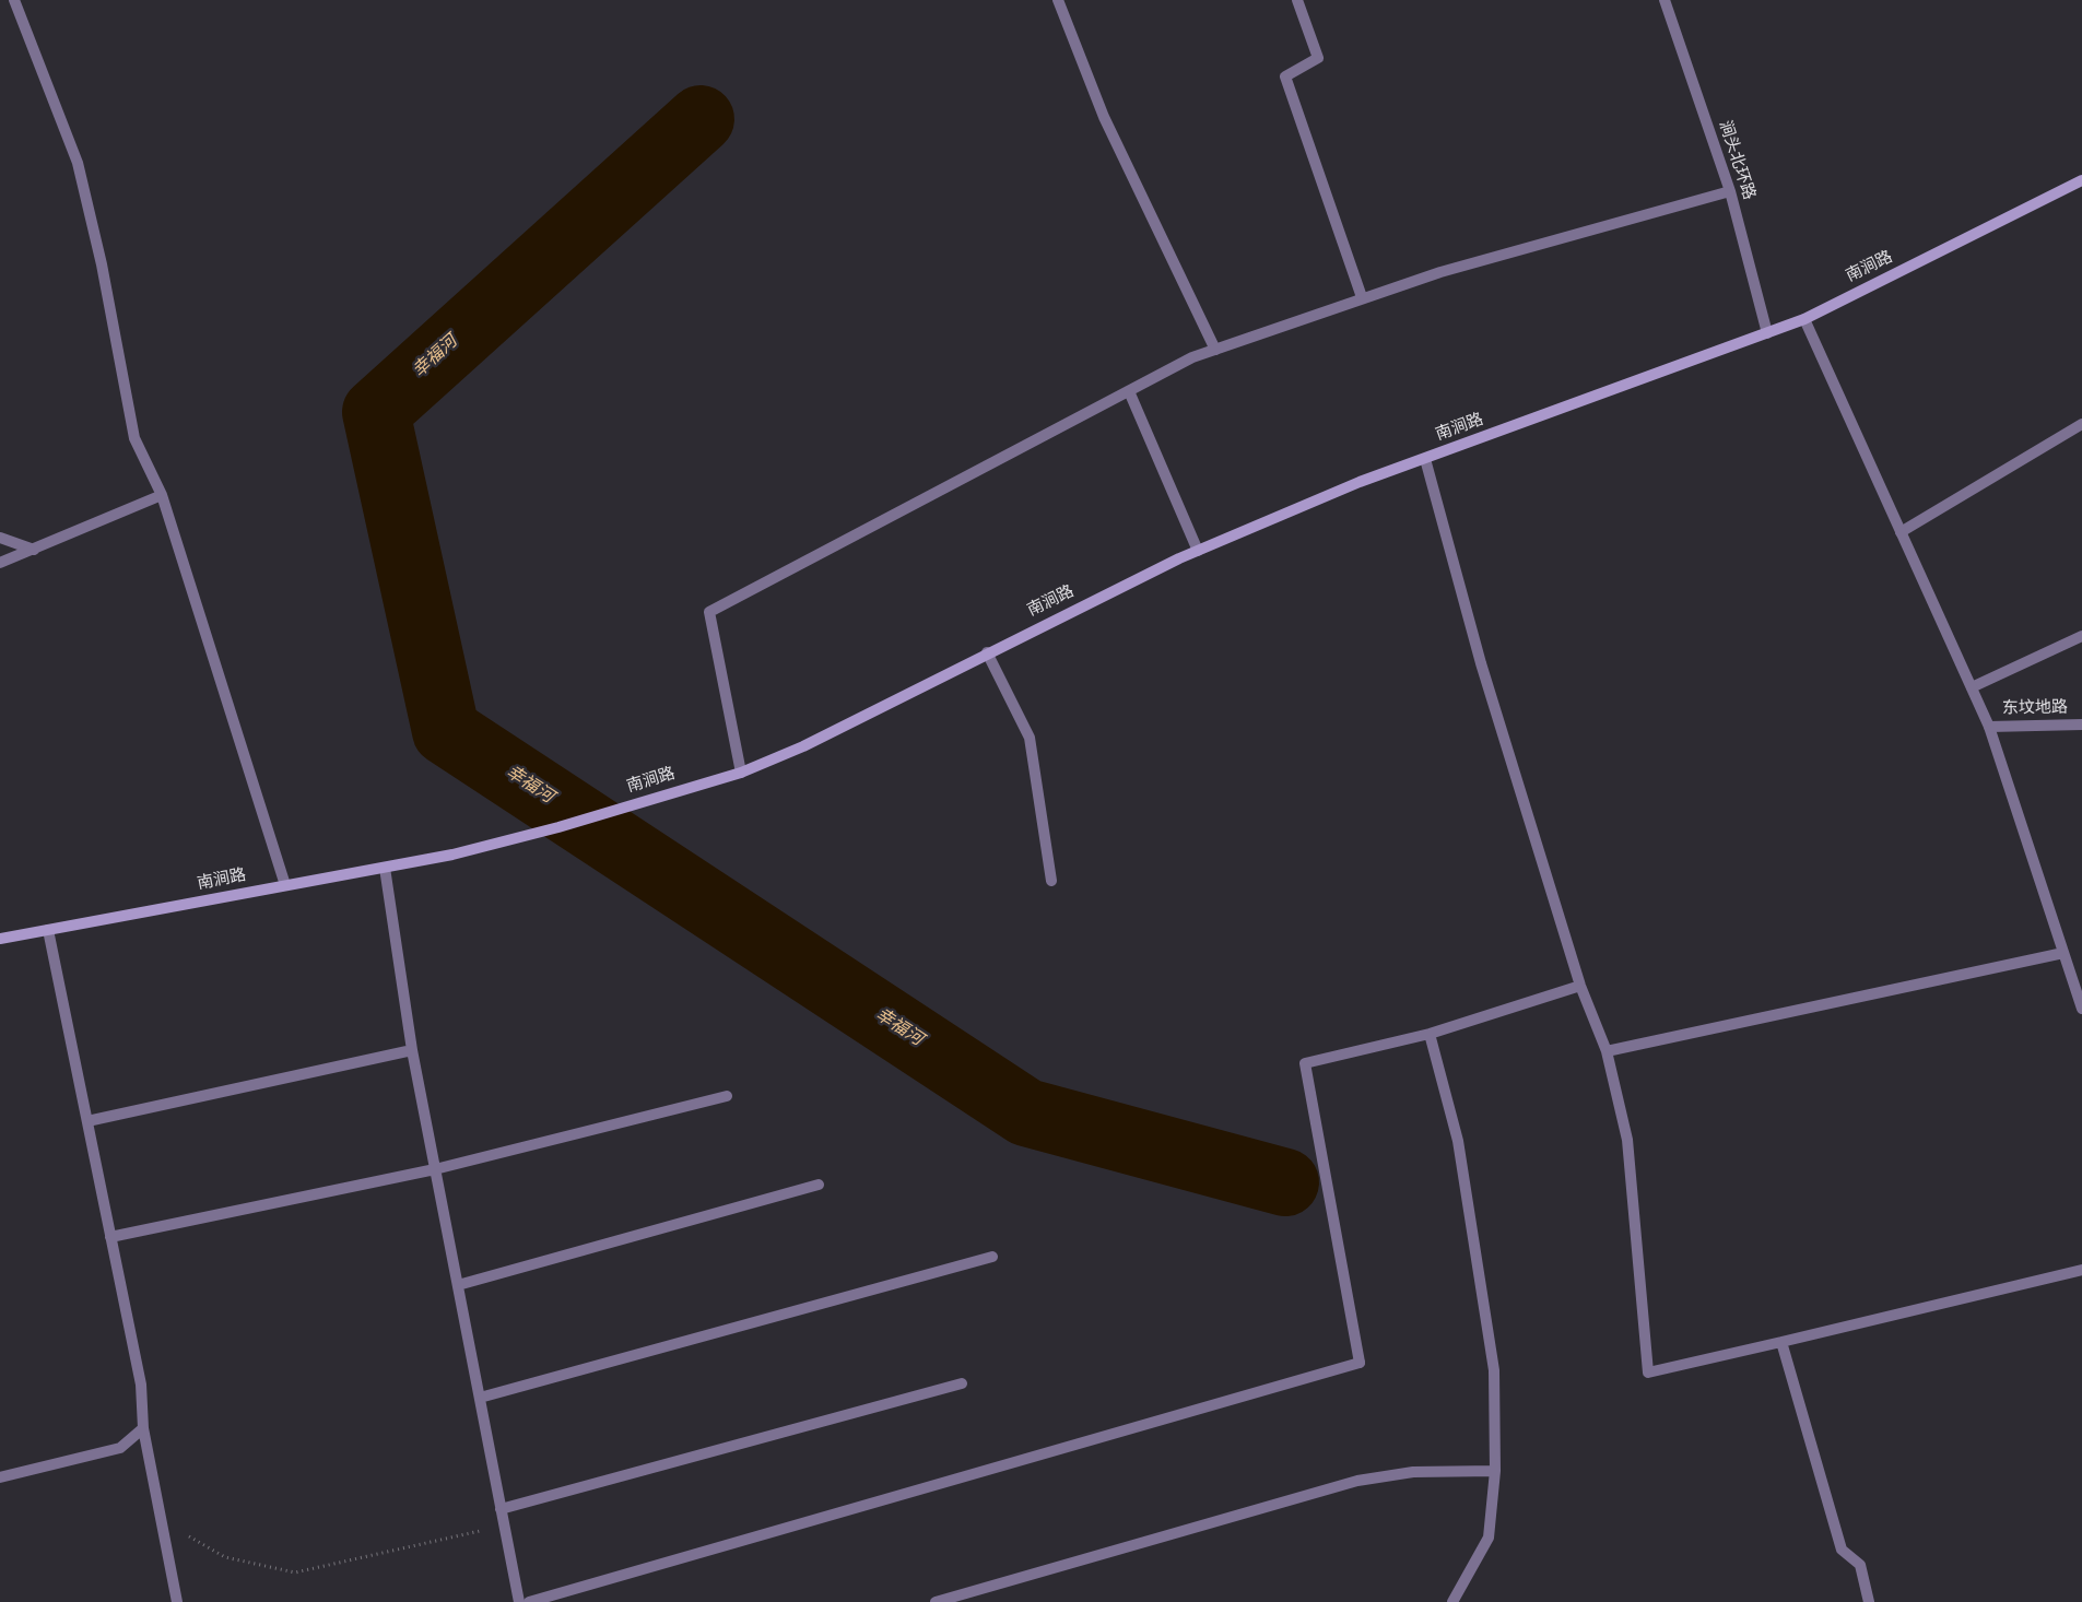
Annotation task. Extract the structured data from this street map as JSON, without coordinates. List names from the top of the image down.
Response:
{
  "streets": {
    "main road": ["南涧路"],
    "street": ["涧头北环路", "东坟地路"]
  },
  "crossings": [
    ["涧头北环路", "南涧路"]
  ],
  "water": ["幸福河"]
}
